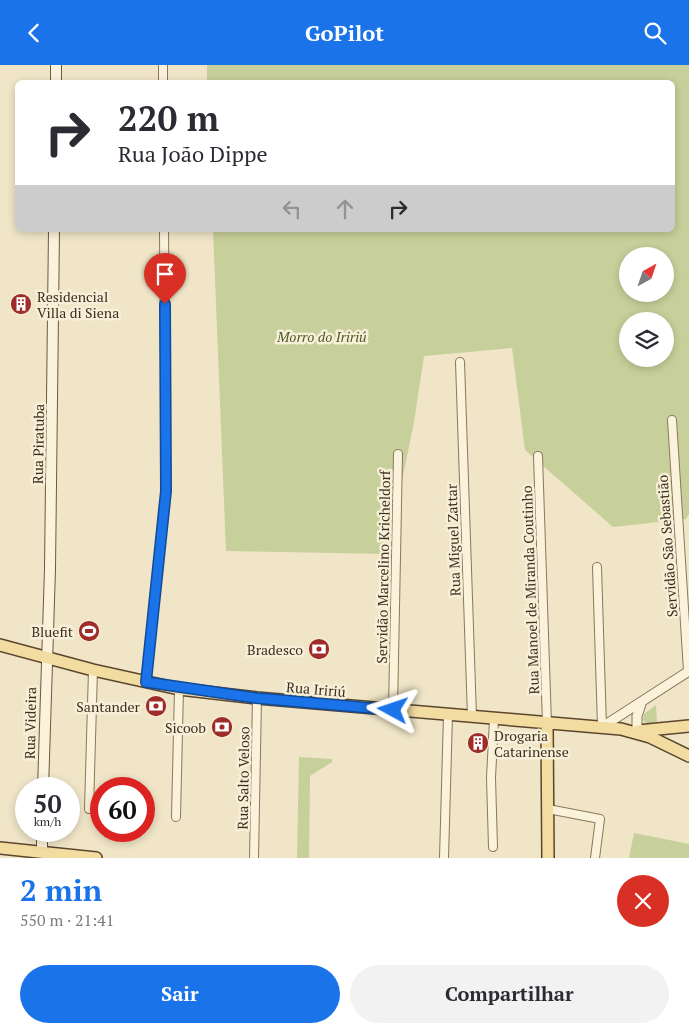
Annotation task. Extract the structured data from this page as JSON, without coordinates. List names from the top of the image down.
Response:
{
  "streets": {
    "main road": ["Rua Piratuba", "Rua Iririú", "Rua Videira"],
    "street": [
      "Rua Miguel Zattar",
      "Servidão São Sebastião",
      "Servidão Marcelino Kricheldorf",
      "Rua Manoel de Miranda Coutinho",
      "Rua Salto Veloso"
    ]
  },
  "crossings": [
    ["Rua Piratuba", "Rua Iririú"],
    ["Rua Piratuba", "Rua Videira"],
    ["Rua Miguel Zattar", "Rua Iririú"],
    ["Servidão Marcelino Kricheldorf", "Rua Iririú"],
    ["Rua Manoel de Miranda Coutinho", "Rua Iririú"],
    ["Rua Iririú", "Rua Videira"],
    ["Rua Iririú", "Rua Salto Veloso"]
  ],
  "parks": ["Morro do Iririú"],
  "places": {
    "building": ["Residencial Villa di Siena", "Drogaria Catarinense"],
    "sports": ["Bluefit"],
    "bank": ["Bradesco", "Santander", "Sicoob"]
  },
  "north": "top right",
  "page": {
    "header": "GoPilot",
    "turn": ["220 m", "Rua João Dippe"],
    "speed": "50 km/h",
    "limit": "60",
    "heading": ["2 min", "550 m · 21:41"],
    "buttons": ["Sair", "Compartilhar"]
  }
}
